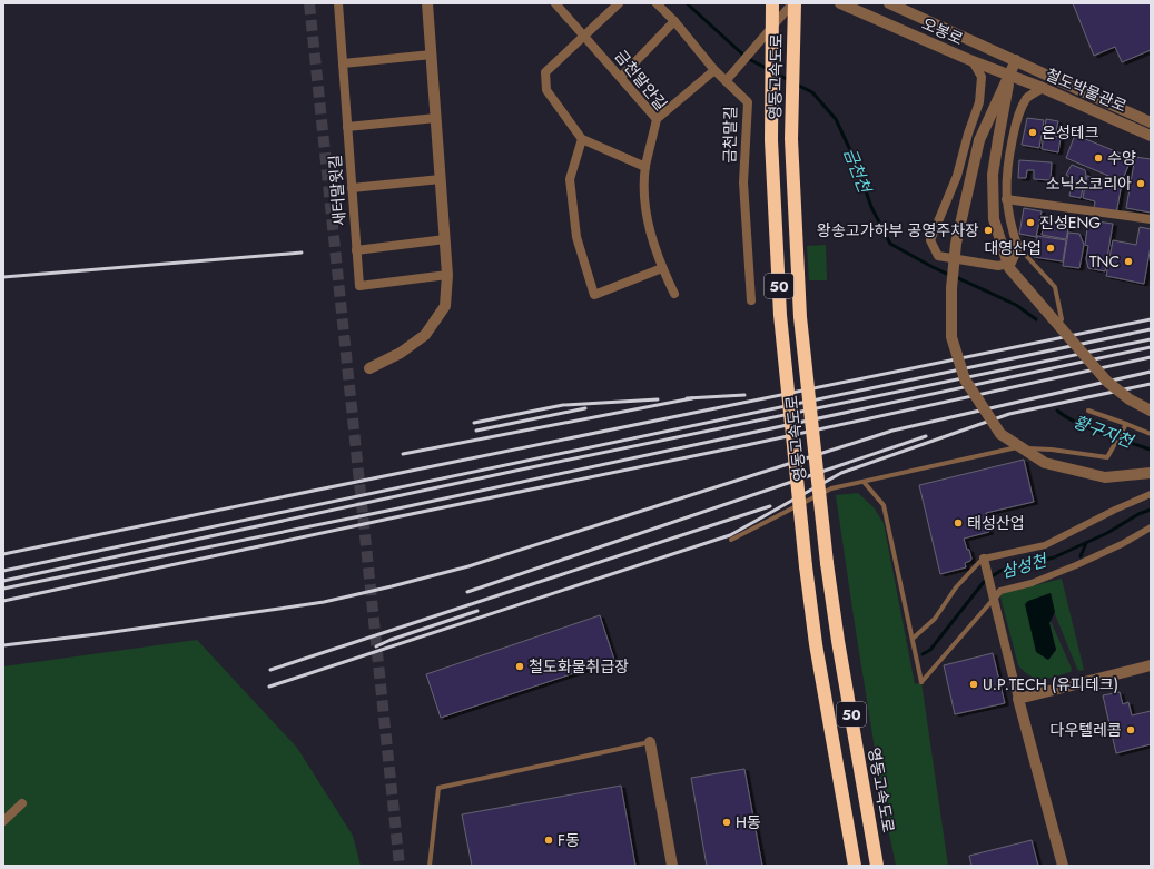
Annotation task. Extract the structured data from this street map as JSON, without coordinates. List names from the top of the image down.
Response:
{
  "streets": {
    "highway": ["영동고속도로", "50"],
    "street": [
      "오봉로",
      "금천말안길",
      "철도박물관로",
      "금천말길",
      "새터말윗길"
    ]
  },
  "crossings": [
    ["오봉로", "철도박물관로"]
  ],
  "water": ["금천천", "황구지천", "삼성천"],
  "places": [
    "은성테크",
    "수양",
    "소닉스코리아",
    "진성ENG",
    "왕송고가하부 공영주차장",
    "대영산업",
    "TNC",
    "태성산업",
    "철도화물취급장",
    "U.P.TECH (유피테크)",
    "다우텔레콤",
    "H동",
    "F동"
  ]
}
